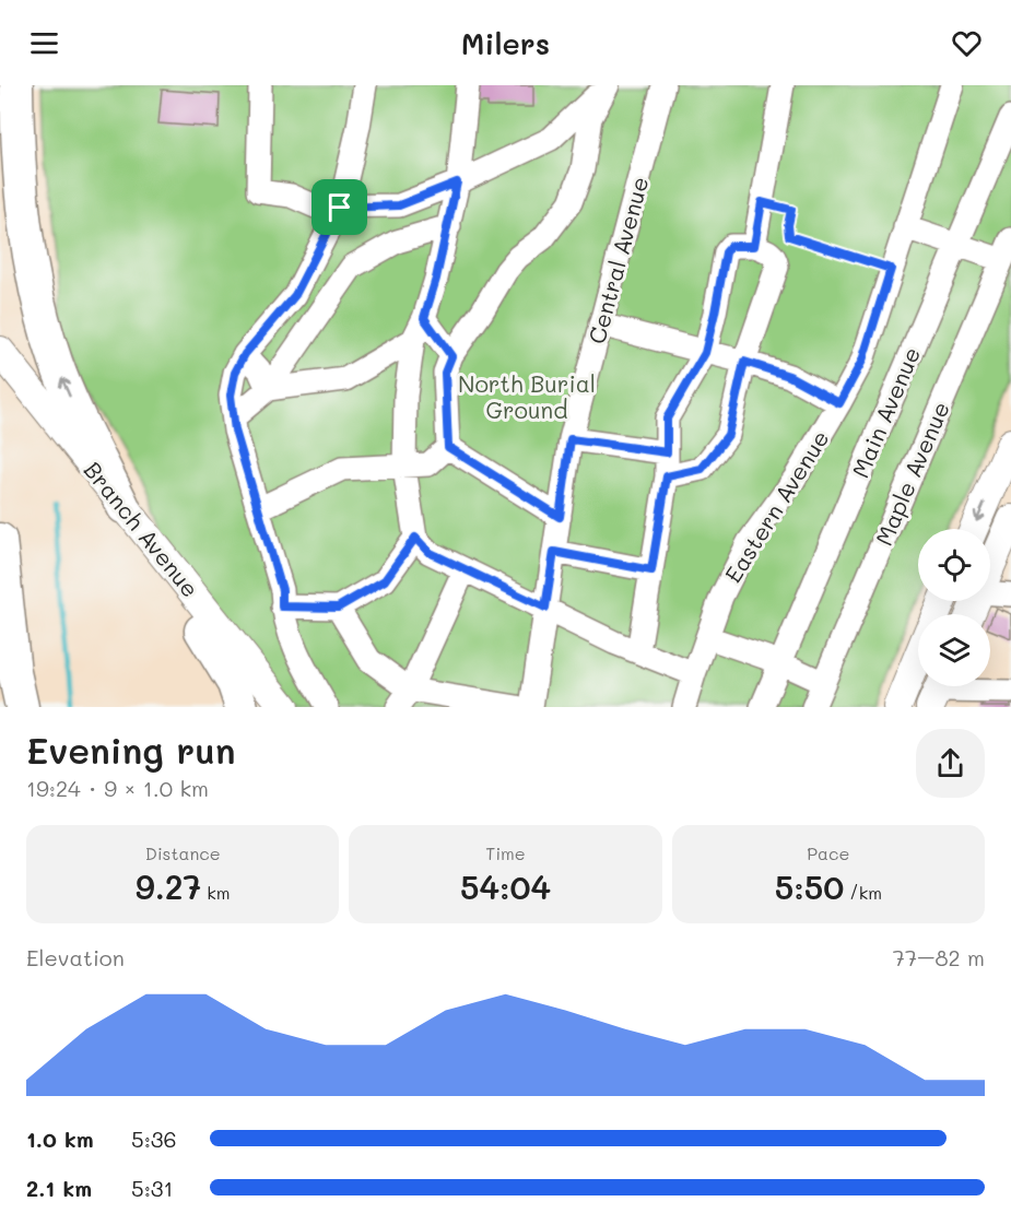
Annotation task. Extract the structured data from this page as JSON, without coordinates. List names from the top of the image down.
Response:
{
  "streets": {
    "main road": ["Branch Avenue"],
    "street": [
      "Central Avenue",
      "Main Avenue",
      "Maple Avenue",
      "Eastern Avenue"
    ]
  },
  "parks": ["North Burial Ground"],
  "page": {
    "header": "Milers",
    "heading": ["Evening run", "19:24 · 9 × 1.0 km"],
    "stats": [
      ["Distance", "9.27 km"],
      ["Time", "54:04"],
      ["Pace", "5:50 /km"]
    ],
    "chart": ["Elevation", "77–82 m"],
    "list": [
      {
        "name": "1.0 km",
        "note": "5:36"
      },
      {
        "name": "2.1 km",
        "note": "5:31"
      }
    ]
  }
}
